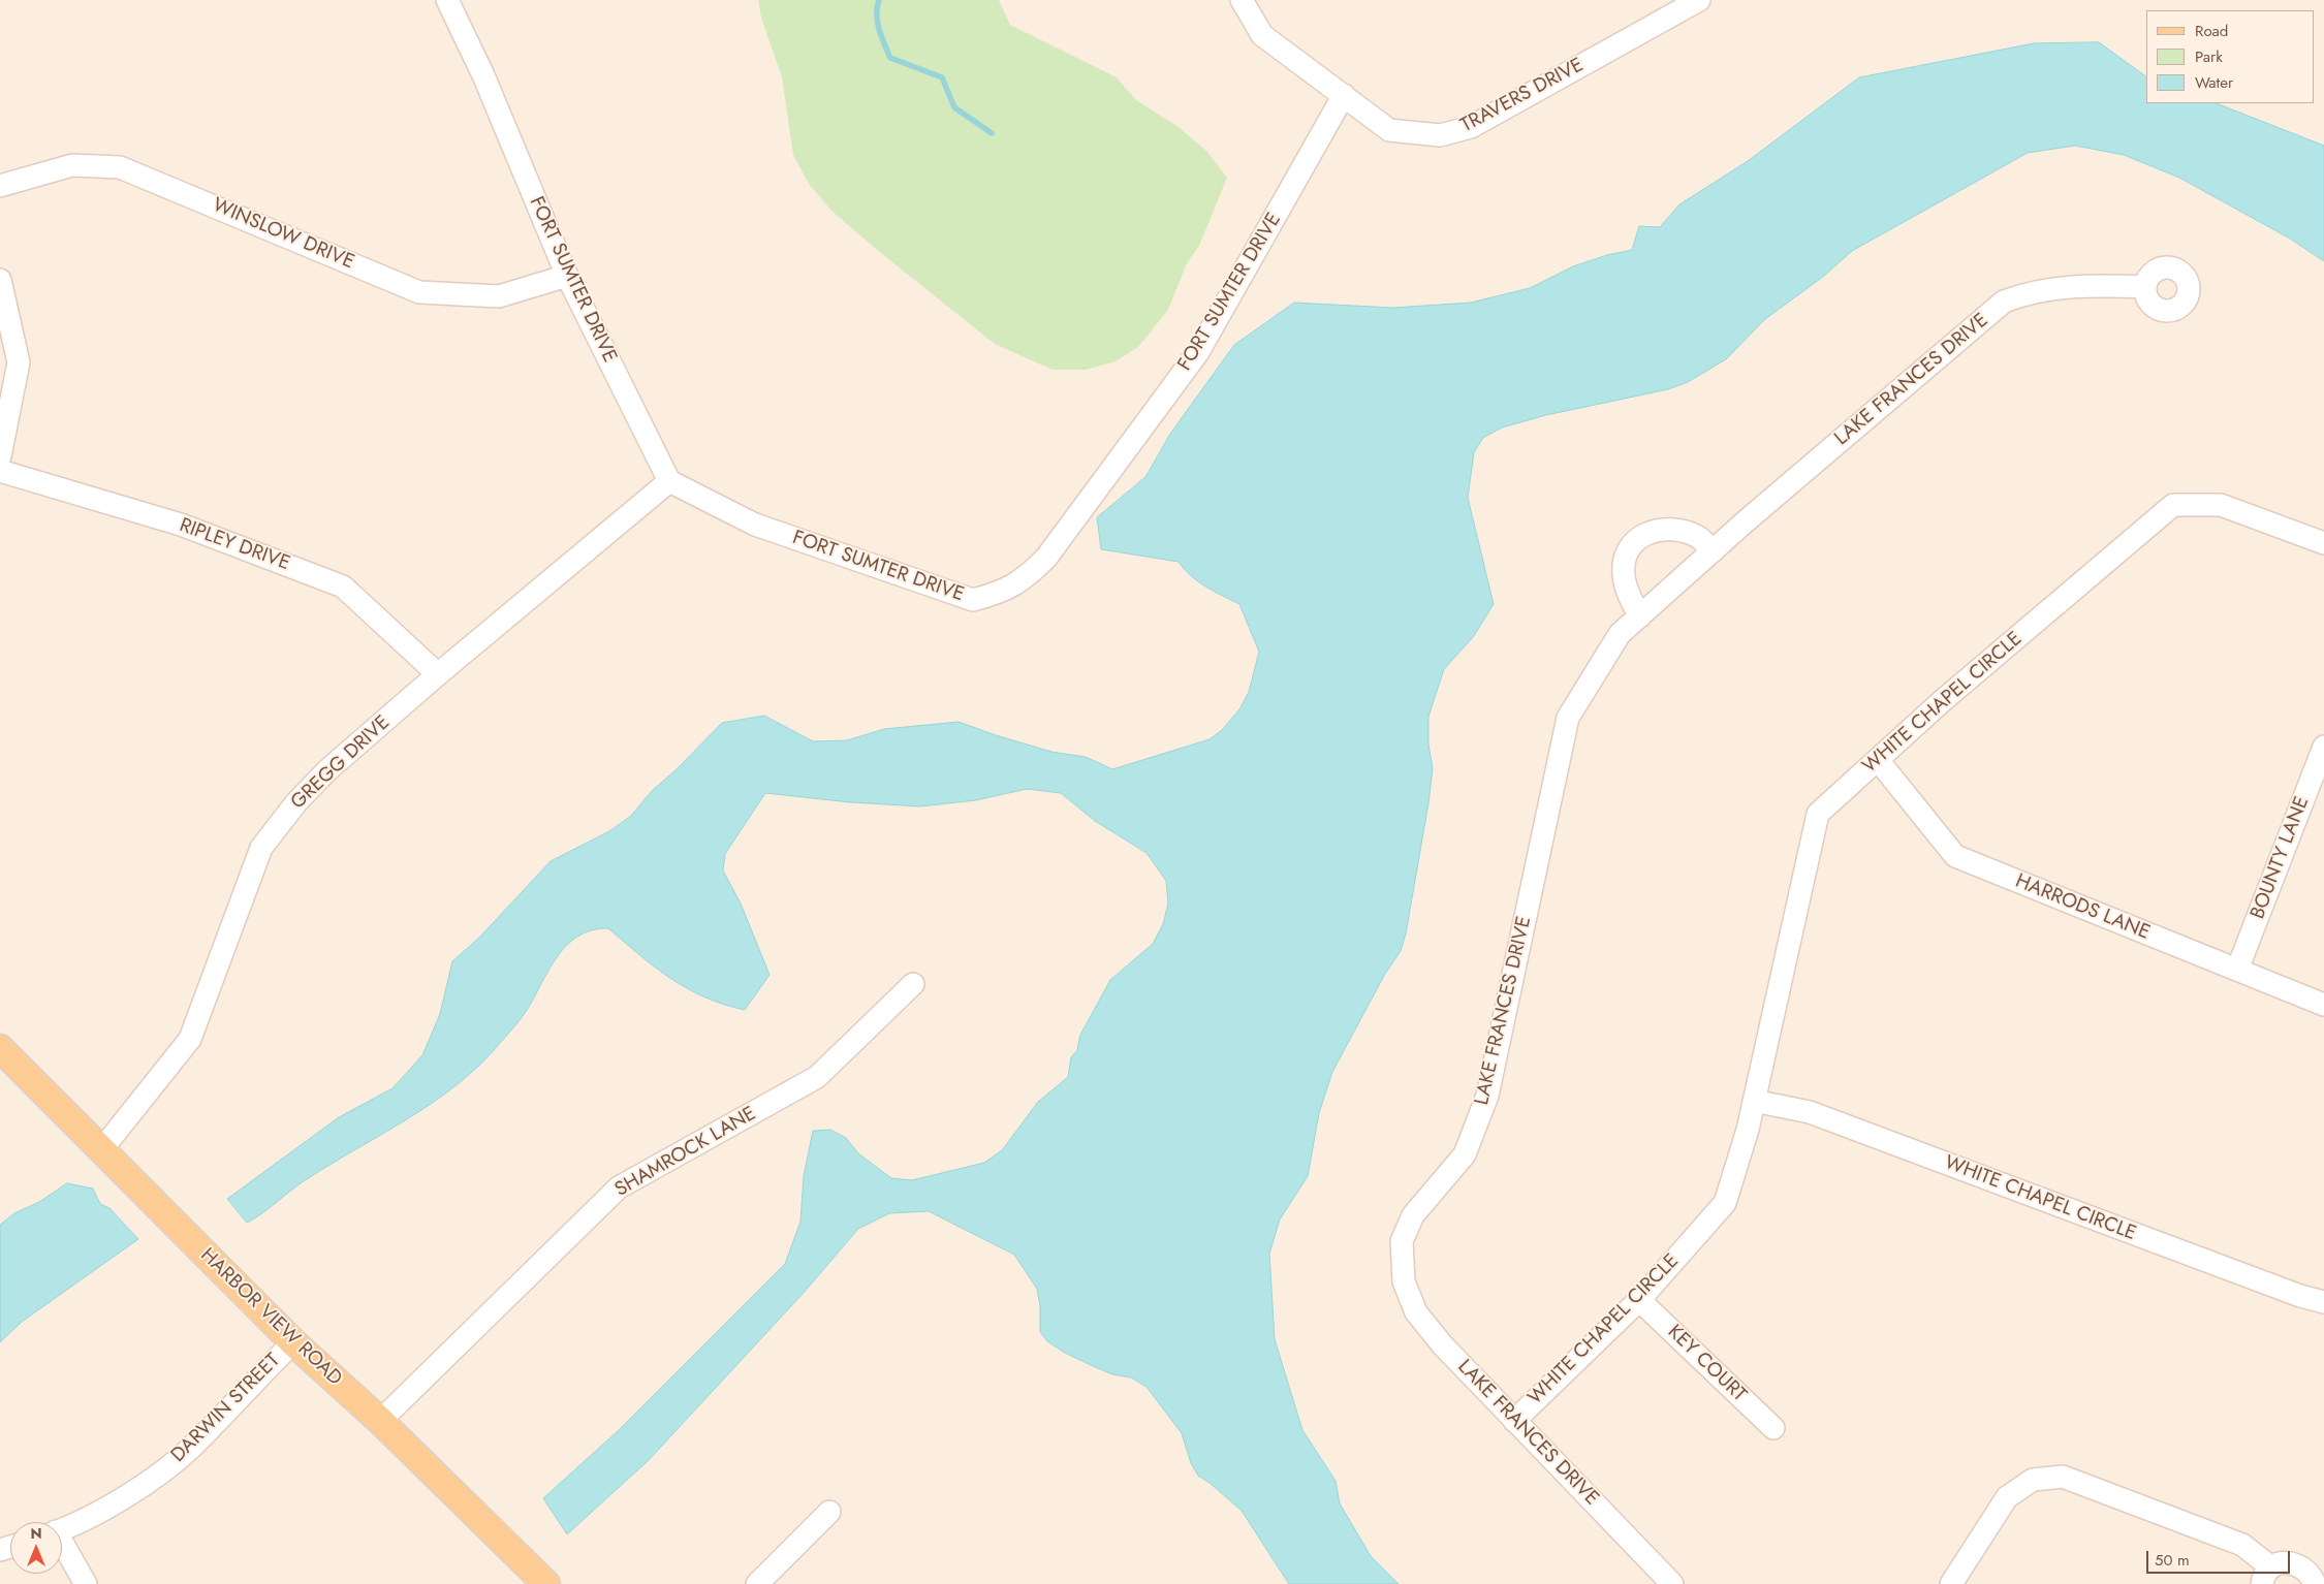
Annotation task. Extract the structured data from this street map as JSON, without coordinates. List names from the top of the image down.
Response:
{
  "streets": {
    "main road": ["HARBOR VIEW ROAD"],
    "street": [
      "TRAVERS DRIVE",
      "WINSLOW DRIVE",
      "FORT SUMTER DRIVE",
      "LAKE FRANCES DRIVE",
      "RIPLEY DRIVE",
      "WHITE CHAPEL CIRCLE",
      "GREGG DRIVE",
      "BOUNTY LANE",
      "HARRODS LANE",
      "SHAMROCK LANE",
      "KEY COURT",
      "DARWIN STREET"
    ]
  },
  "crossings": [
    ["TRAVERS DRIVE", "FORT SUMTER DRIVE"],
    ["WINSLOW DRIVE", "FORT SUMTER DRIVE"],
    ["FORT SUMTER DRIVE", "GREGG DRIVE"],
    ["LAKE FRANCES DRIVE", "WHITE CHAPEL CIRCLE"],
    ["RIPLEY DRIVE", "GREGG DRIVE"],
    ["WHITE CHAPEL CIRCLE", "HARRODS LANE"],
    ["WHITE CHAPEL CIRCLE", "KEY COURT"],
    ["GREGG DRIVE", "HARBOR VIEW ROAD"],
    ["BOUNTY LANE", "HARRODS LANE"],
    ["SHAMROCK LANE", "HARBOR VIEW ROAD"],
    ["HARBOR VIEW ROAD", "DARWIN STREET"]
  ],
  "legend": ["Road", "Park", "Water"],
  "scale_bar": "50 m",
  "north": "top"
}
